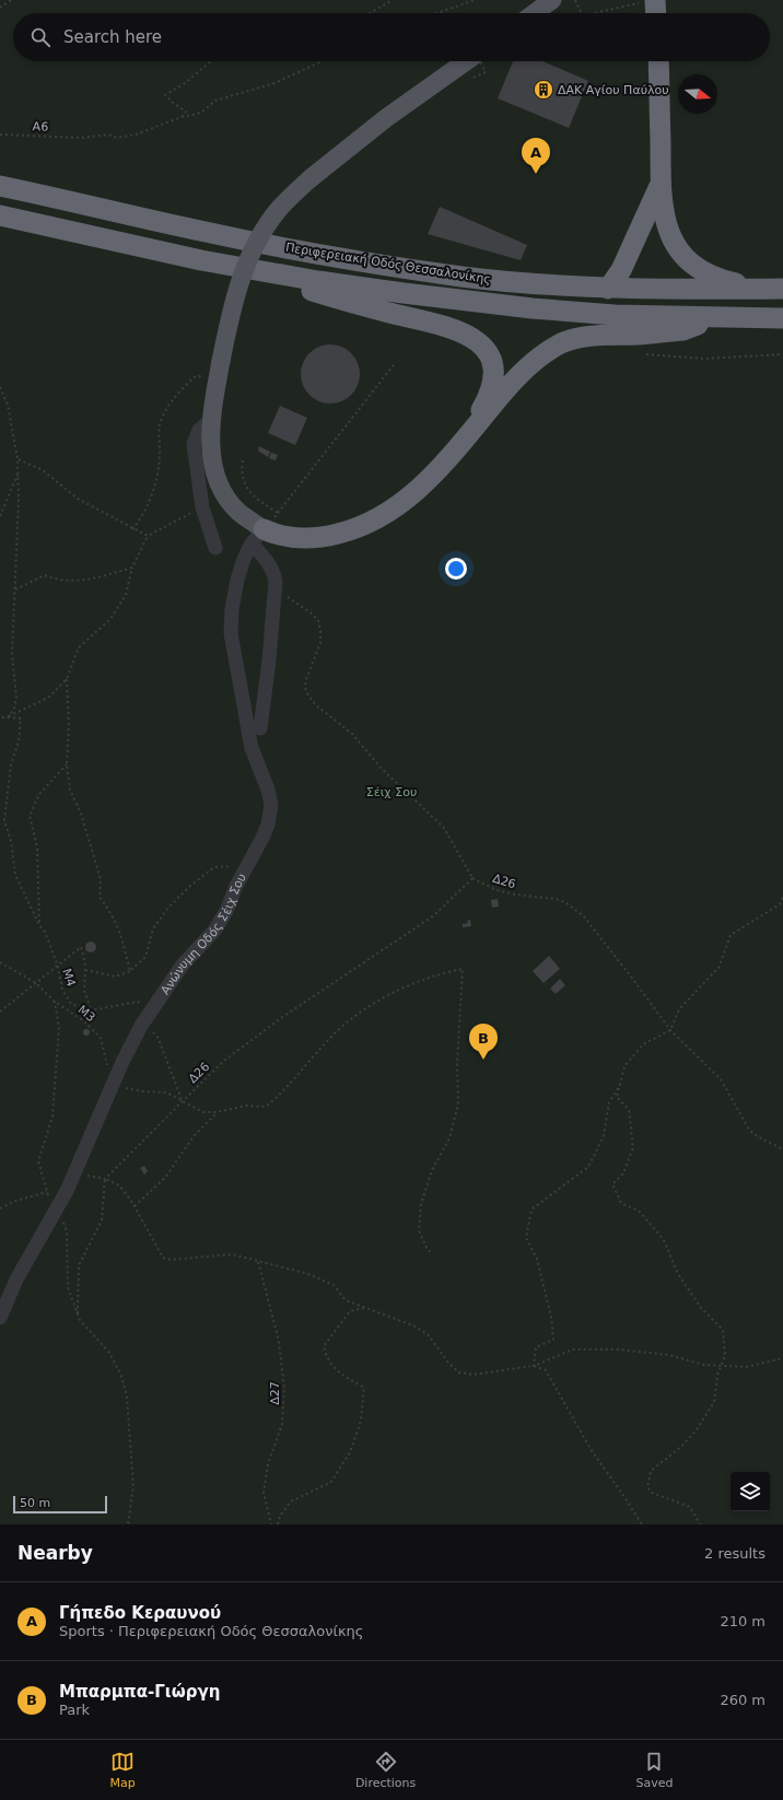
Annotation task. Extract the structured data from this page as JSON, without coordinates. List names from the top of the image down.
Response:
{
  "streets": {
    "highway": ["Περιφερειακή Οδός Θεσσαλονίκης"],
    "street": ["Ανώνυμη Οδός Σέιχ Σου"],
    "path": [
      "A6",
      "Δ26",
      "M4",
      "M3",
      "Δ27"
    ]
  },
  "crossings": [
    ["Ανώνυμη Οδός Σέιχ Σου", "M3"],
    ["M4", "M3"]
  ],
  "parks": ["Σέιχ Σου"],
  "places": {
    "building": ["ΔΑΚ Αγίου Παύλου"]
  },
  "scale_bar": "50 m",
  "north": "right",
  "page": {
    "search": "Search here",
    "pins": ["A", "B"],
    "scale": "50 m",
    "heading": ["Nearby", "2 results"],
    "list": [
      {
        "mark": "A",
        "name": "Γήπεδο Κεραυνού",
        "note": "Sports · Περιφερειακή Οδός Θεσσαλονίκης",
        "value": "210 m"
      },
      {
        "mark": "B",
        "name": "Μπαρμπα-Γιώργη",
        "note": "Park",
        "value": "260 m"
      }
    ],
    "nav": ["Map", "Directions", "Saved"]
  }
}
